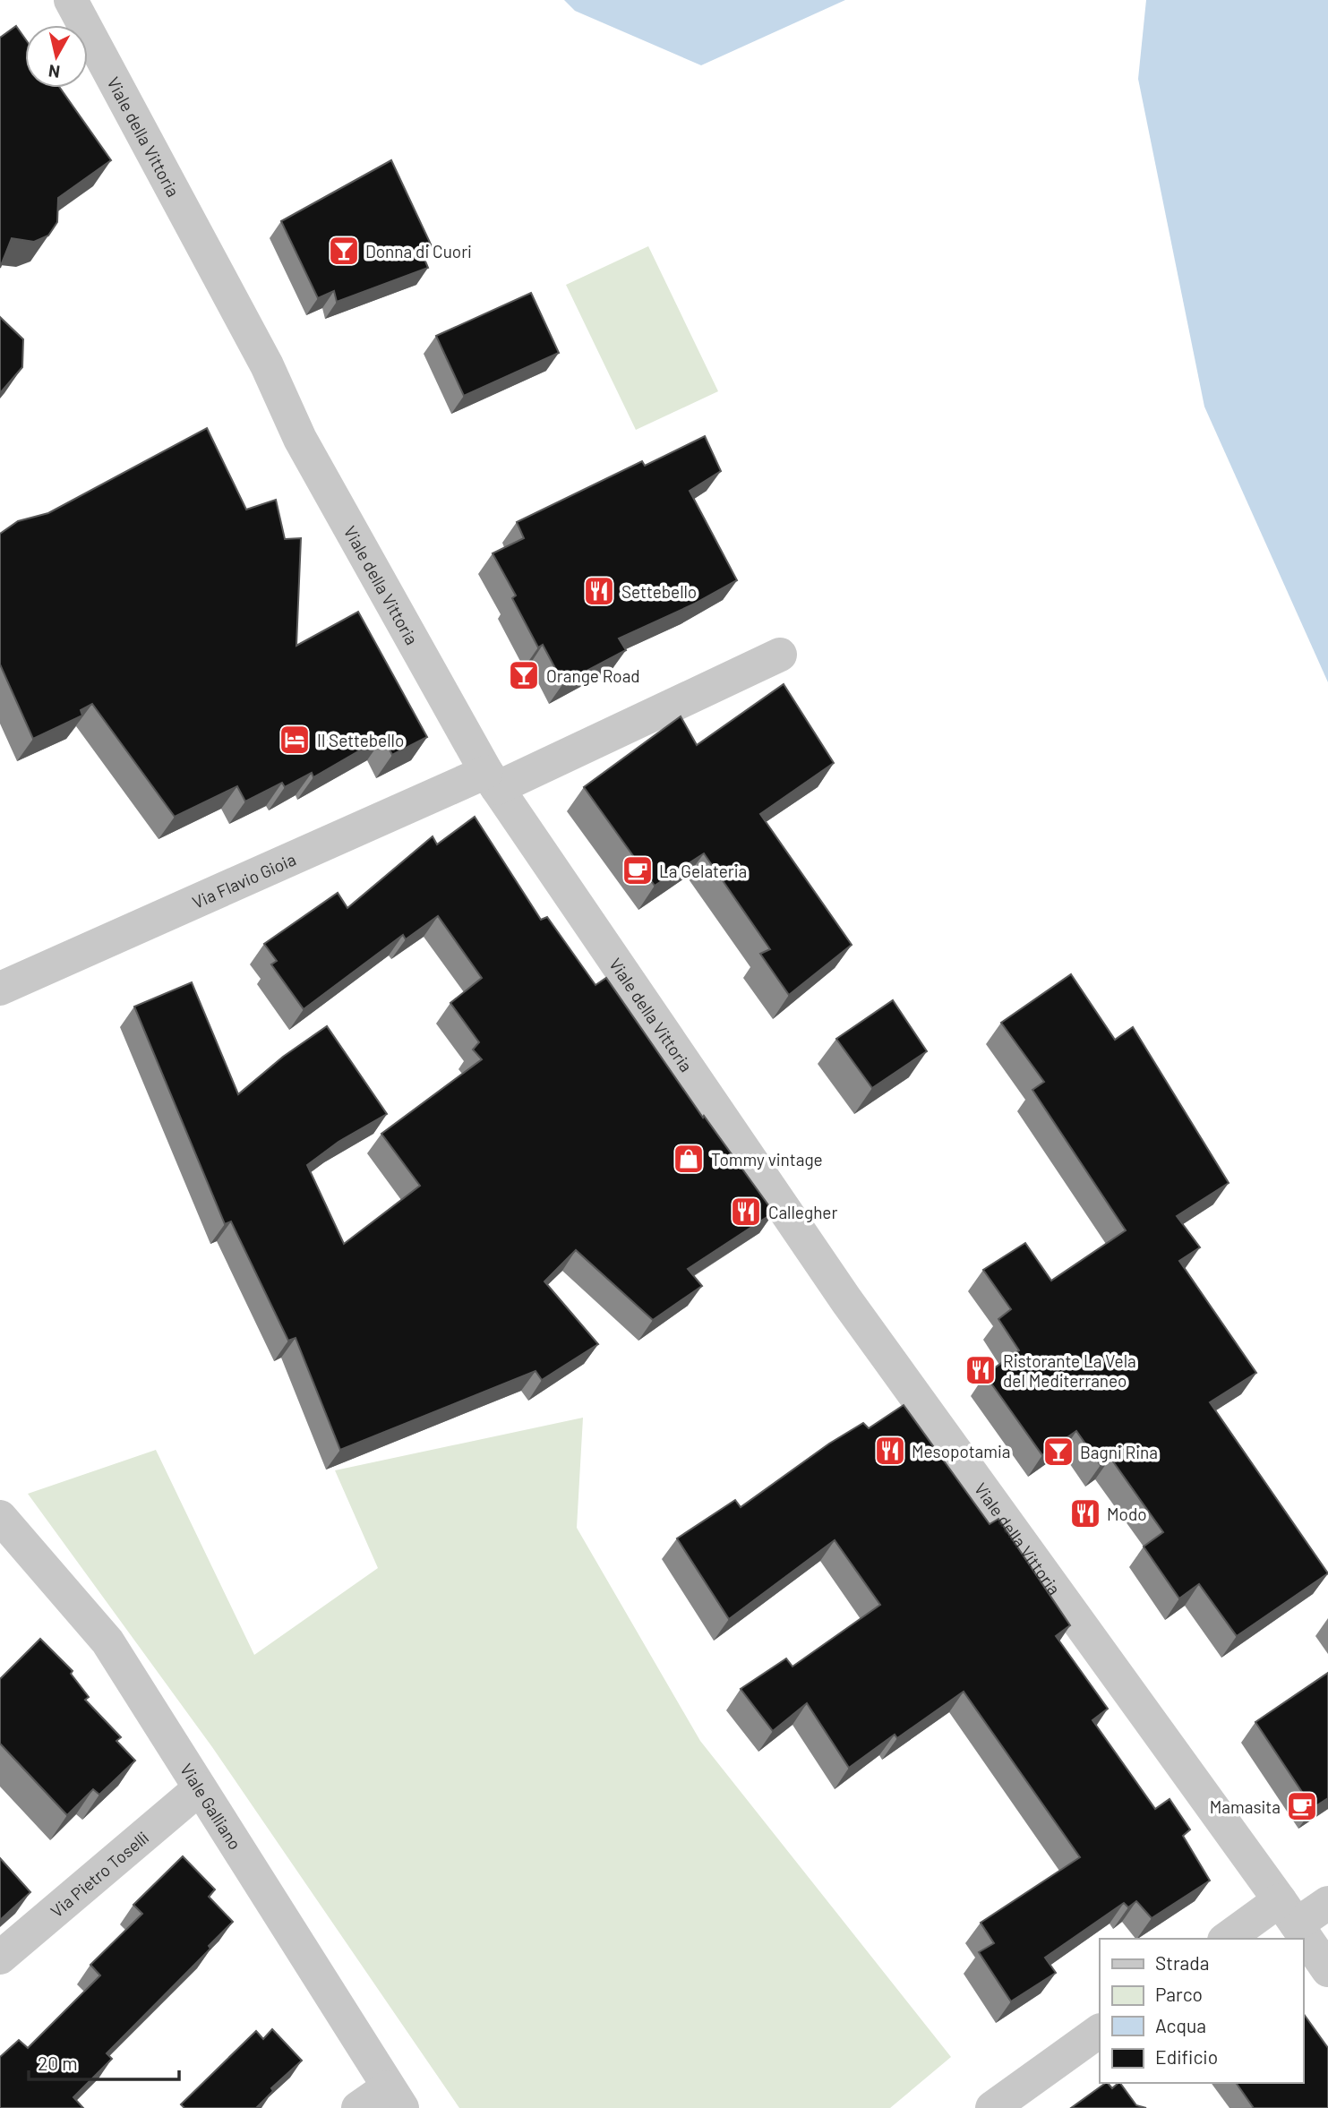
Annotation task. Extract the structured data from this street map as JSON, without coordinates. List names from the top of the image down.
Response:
{
  "streets": {
    "street": [
      "Viale della Vittoria",
      "Via Flavio Gioia",
      "Viale Galliano",
      "Via Pietro Toselli"
    ]
  },
  "crossings": [
    ["Viale della Vittoria", "Via Flavio Gioia"],
    ["Viale Galliano", "Via Pietro Toselli"]
  ],
  "places": {
    "bar": ["Donna di Cuori", "Orange Road", "Bagni Rina"],
    "restaurant": [
      "Settebello",
      "Callegher",
      "Ristorante La Vela del Mediterraneo",
      "Mesopotamia",
      "Modo"
    ],
    "hotel": ["Il Settebello"],
    "cafe": ["La Gelateria", "Mamasita"],
    "shop": ["Tommy vintage"]
  },
  "legend": [
    "Strada",
    "Parco",
    "Acqua",
    "Edificio"
  ],
  "scale_bar": "20 m",
  "north": "bottom"
}
